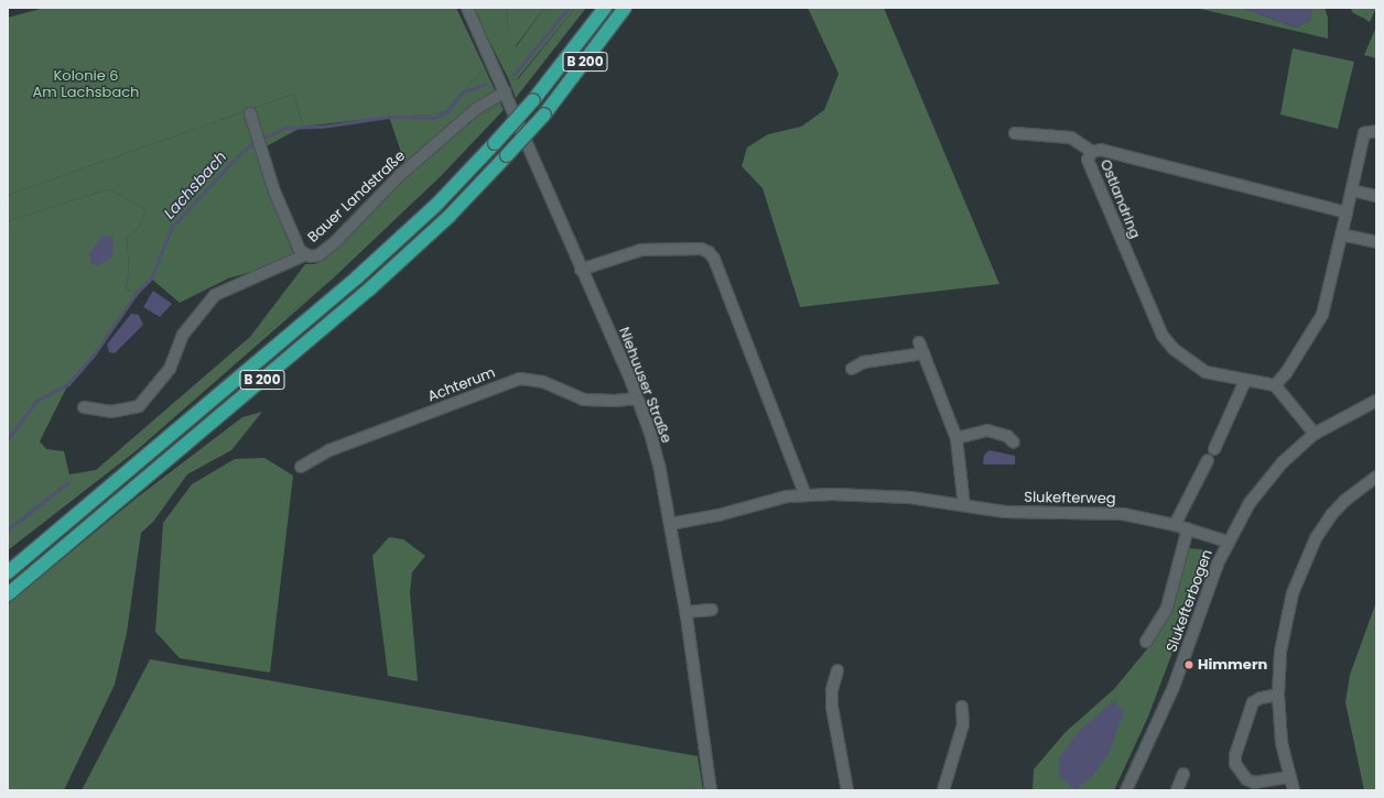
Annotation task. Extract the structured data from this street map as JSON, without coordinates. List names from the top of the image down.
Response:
{
  "streets": {
    "highway": ["B 200"],
    "street": [
      "Bauer Landstraße",
      "Ostlandring",
      "Achterum",
      "Niehuuser Straße",
      "Slukefterweg",
      "Slukefterbogen"
    ]
  },
  "crossings": [
    ["Bauer Landstraße", "Niehuuser Straße"],
    ["Achterum", "Niehuuser Straße"],
    ["Niehuuser Straße", "Slukefterweg"],
    ["Slukefterweg", "Slukefterbogen"]
  ],
  "water": ["Lachsbach"],
  "parks": ["Kolonie 6 Am Lachsbach"],
  "places": ["Himmern"]
}
